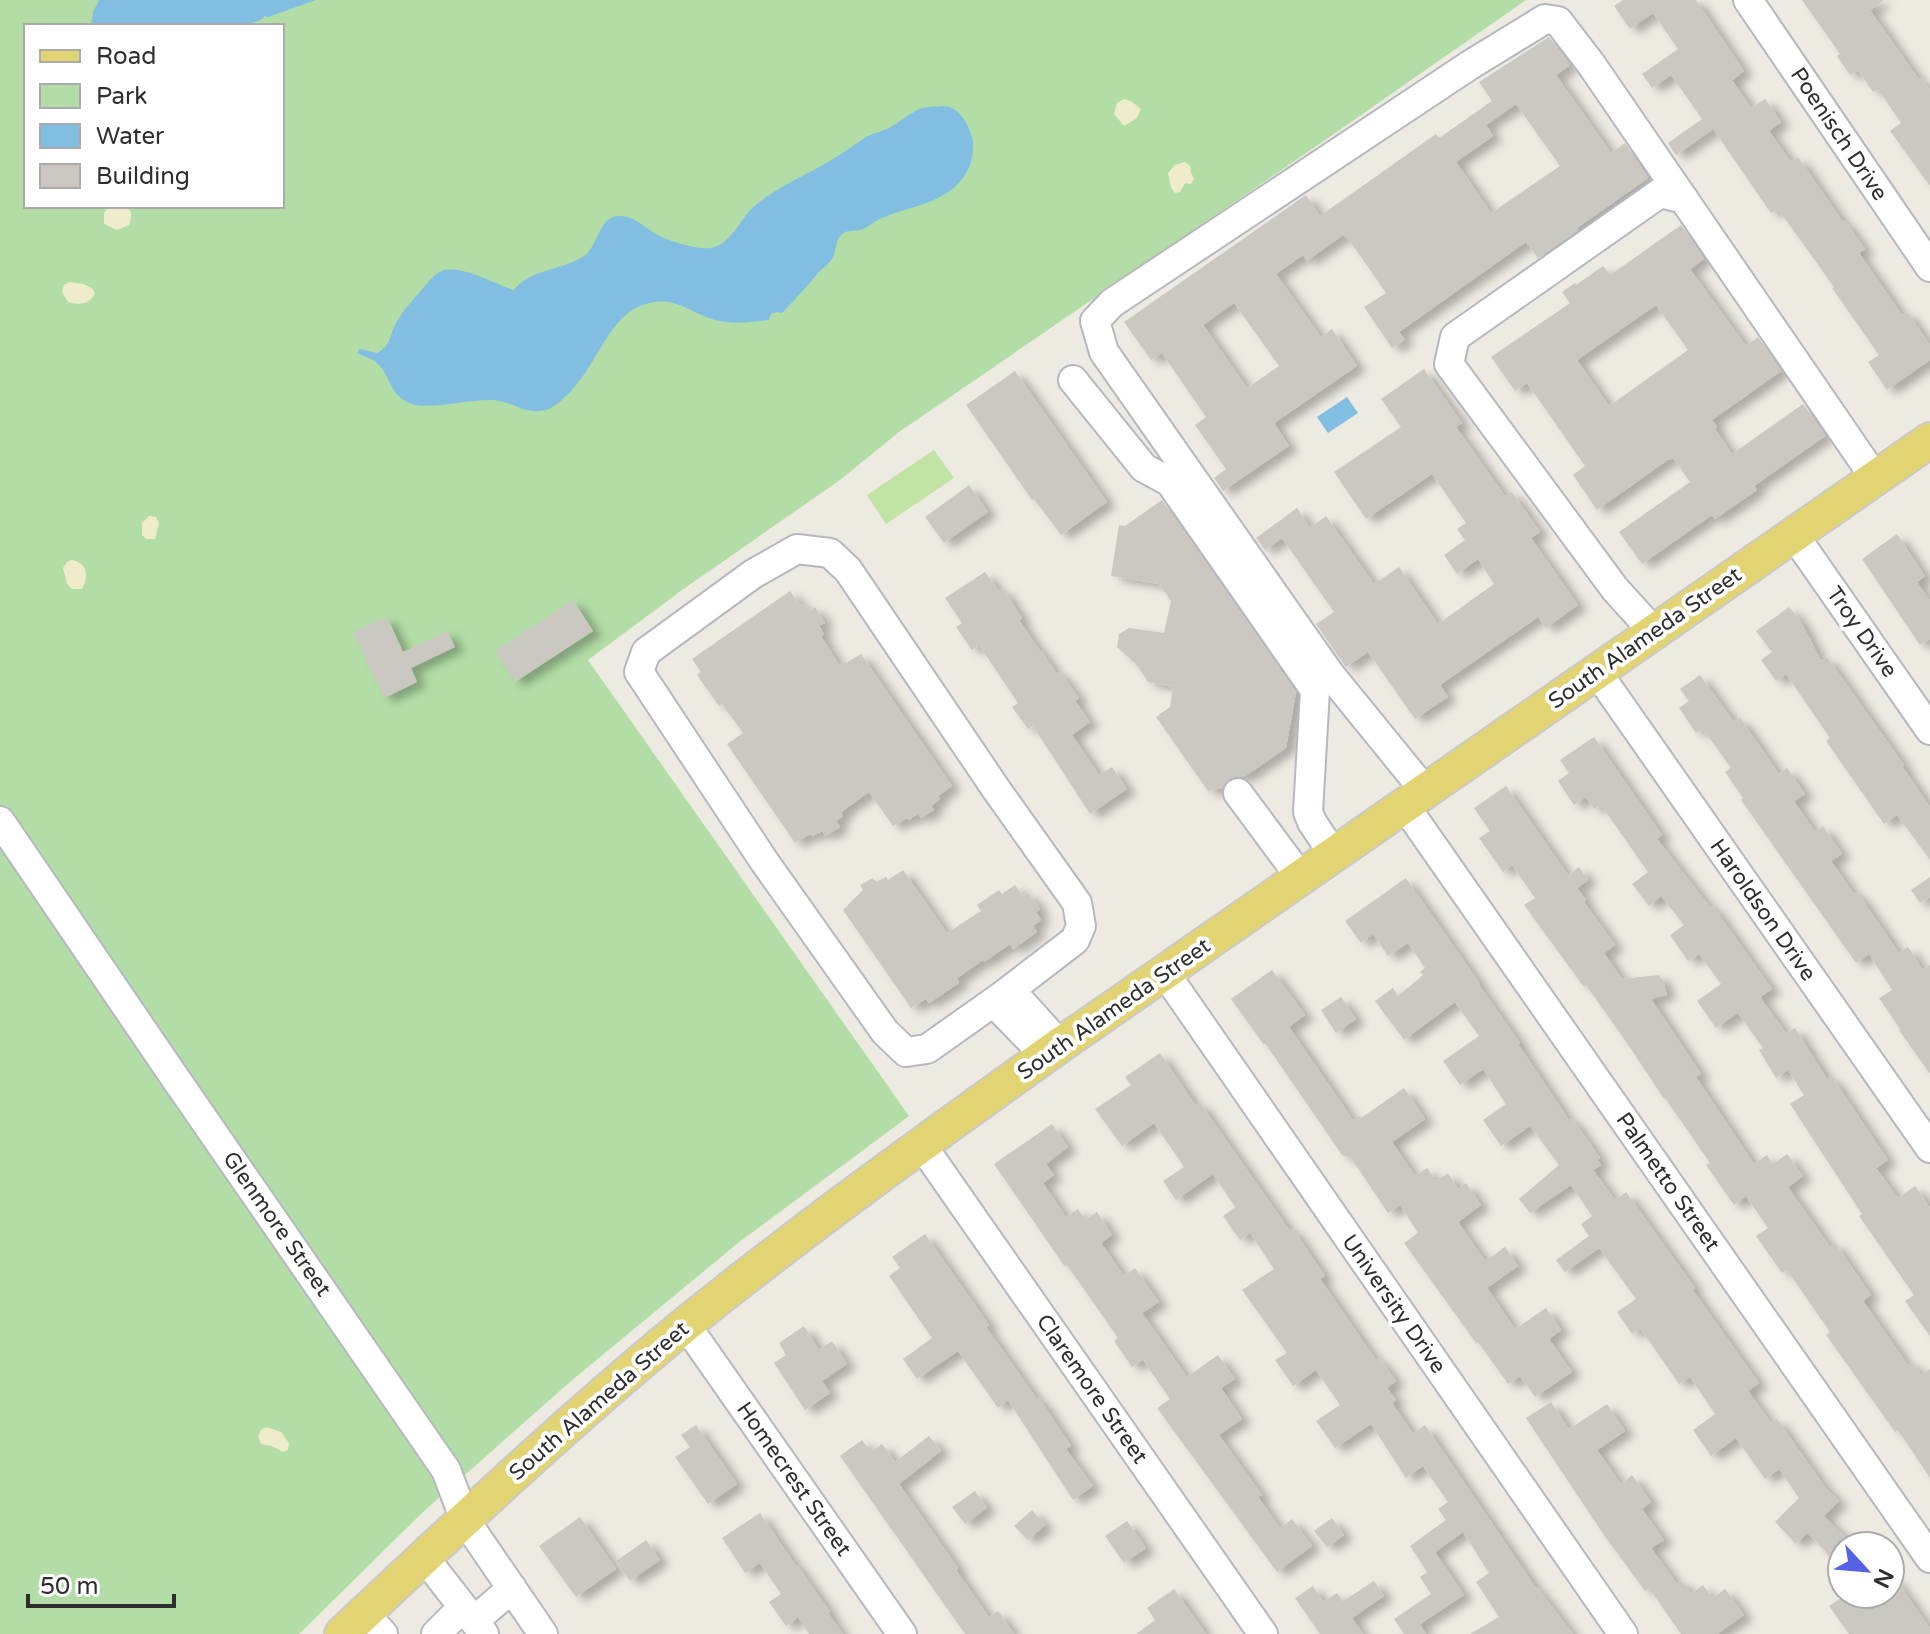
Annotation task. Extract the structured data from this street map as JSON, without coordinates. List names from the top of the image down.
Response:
{
  "streets": {
    "main road": ["South Alameda Street"],
    "street": [
      "Poenisch Drive",
      "Troy Drive",
      "Haroldson Drive",
      "Palmetto Street",
      "Glenmore Street",
      "University Drive",
      "Claremore Street",
      "Homecrest Street"
    ]
  },
  "crossings": [
    ["Troy Drive", "South Alameda Street"],
    ["South Alameda Street", "Haroldson Drive"],
    ["South Alameda Street", "Palmetto Street"],
    ["South Alameda Street", "Glenmore Street"],
    ["South Alameda Street", "University Drive"],
    ["South Alameda Street", "Claremore Street"],
    ["South Alameda Street", "Homecrest Street"]
  ],
  "legend": [
    "Road",
    "Park",
    "Water",
    "Building"
  ],
  "scale_bar": "50 m",
  "north": "bottom right"
}
